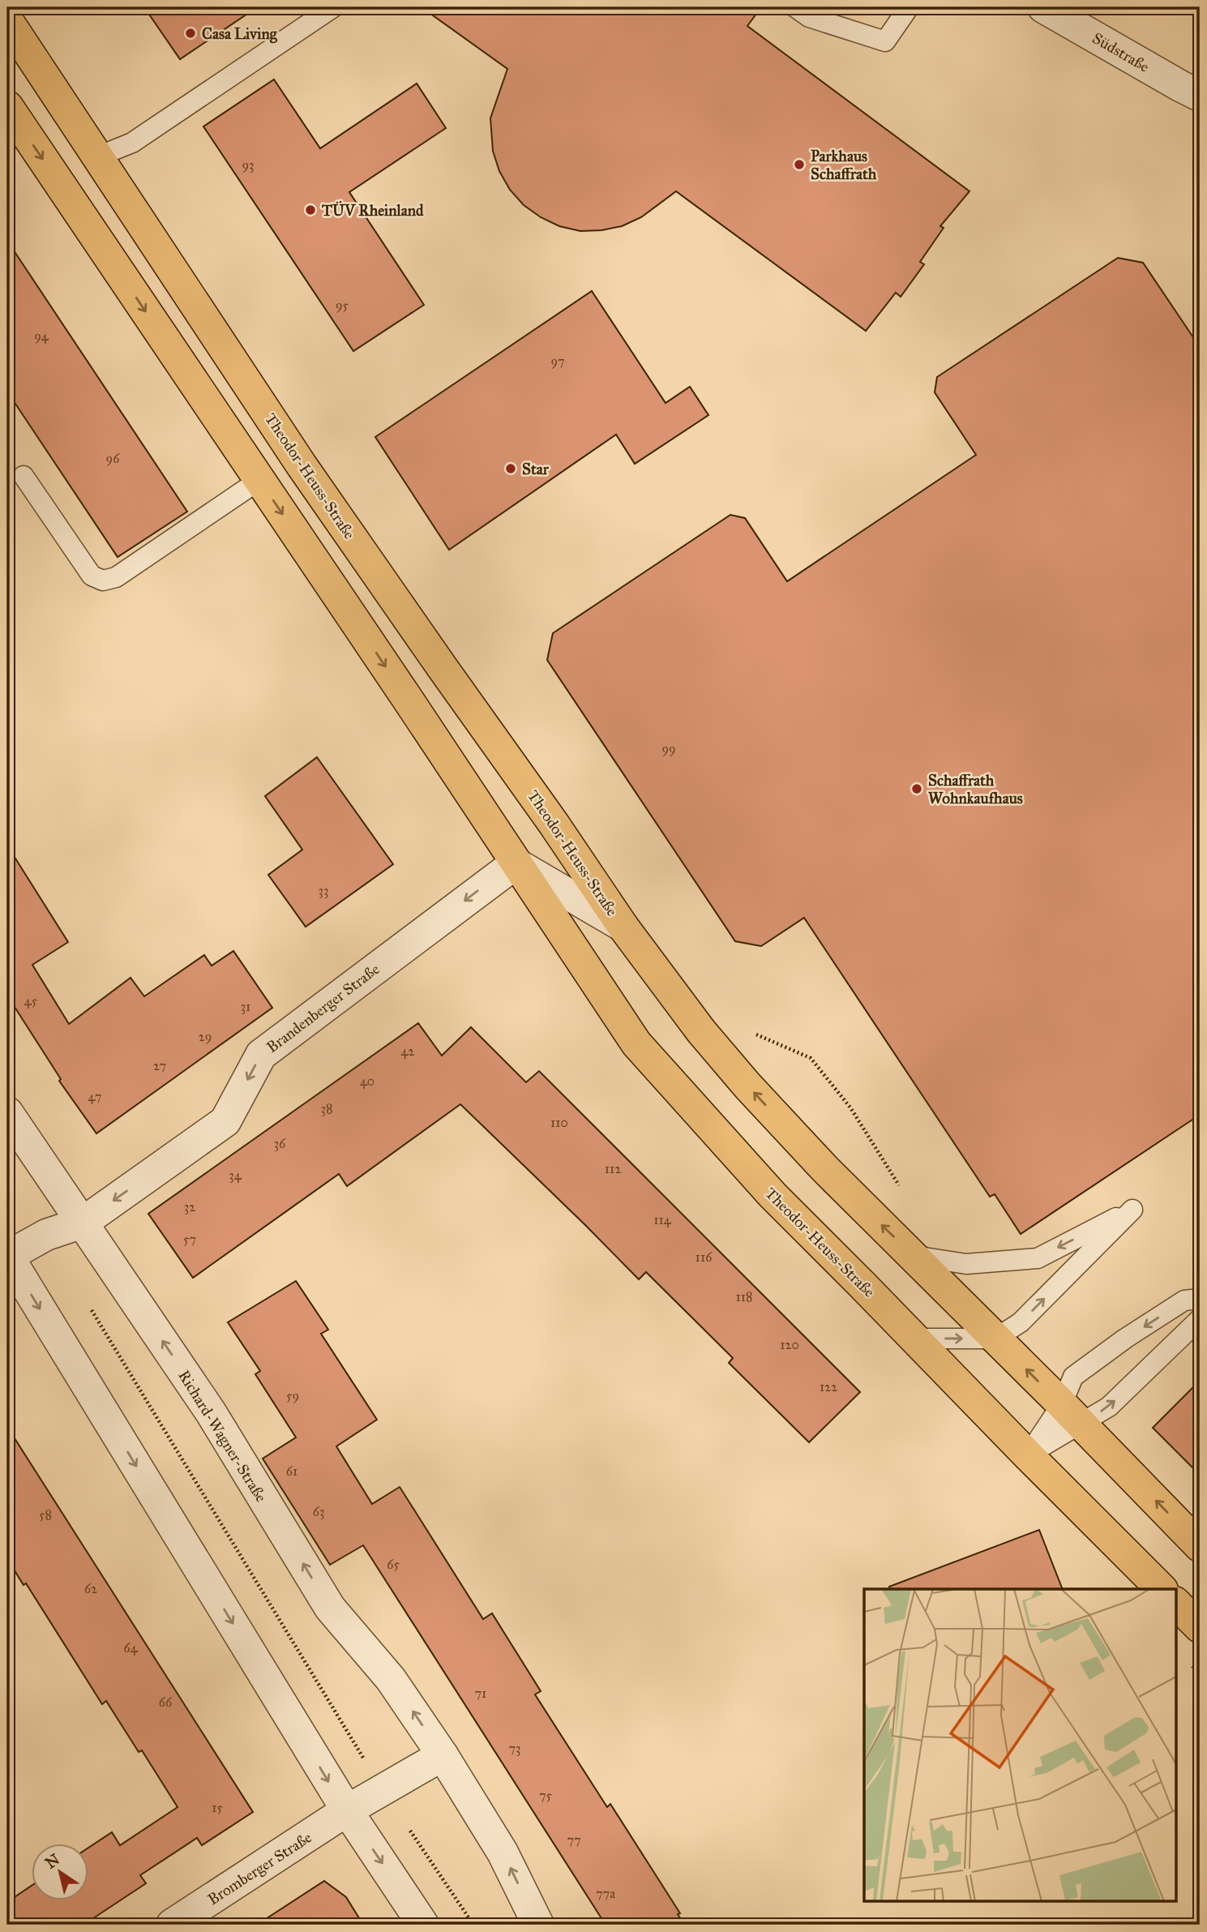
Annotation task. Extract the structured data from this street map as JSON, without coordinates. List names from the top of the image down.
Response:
{
  "streets": {
    "main road": ["Theodor-Heuss-Straße"],
    "street": [
      "Südstraße",
      "Brandenberger Straße",
      "Richard-Wagner-Straße",
      "Bromberger Straße"
    ]
  },
  "crossings": [
    ["Theodor-Heuss-Straße", "Brandenberger Straße"],
    ["Brandenberger Straße", "Richard-Wagner-Straße"]
  ],
  "one_way": ["Brandenberger Straße"],
  "places": [
    "Casa Living",
    "Parkhaus Schaffrath",
    "TÜV Rheinland",
    "Star",
    "Schaffrath Wohnkaufhaus"
  ],
  "house_numbers": [
    "93",
    "95",
    "94",
    "97",
    "96",
    "99",
    "33",
    "45",
    "31",
    "29",
    "42",
    "27",
    "40",
    "47",
    "38",
    "110",
    "36",
    "112",
    "34",
    "32",
    "114",
    "57",
    "116",
    "118",
    "120",
    "122",
    "59",
    "61",
    "63",
    "58",
    "65",
    "62",
    "64",
    "71",
    "66",
    "73",
    "75",
    "15",
    "77",
    "77a"
  ],
  "north": "top left"
}
